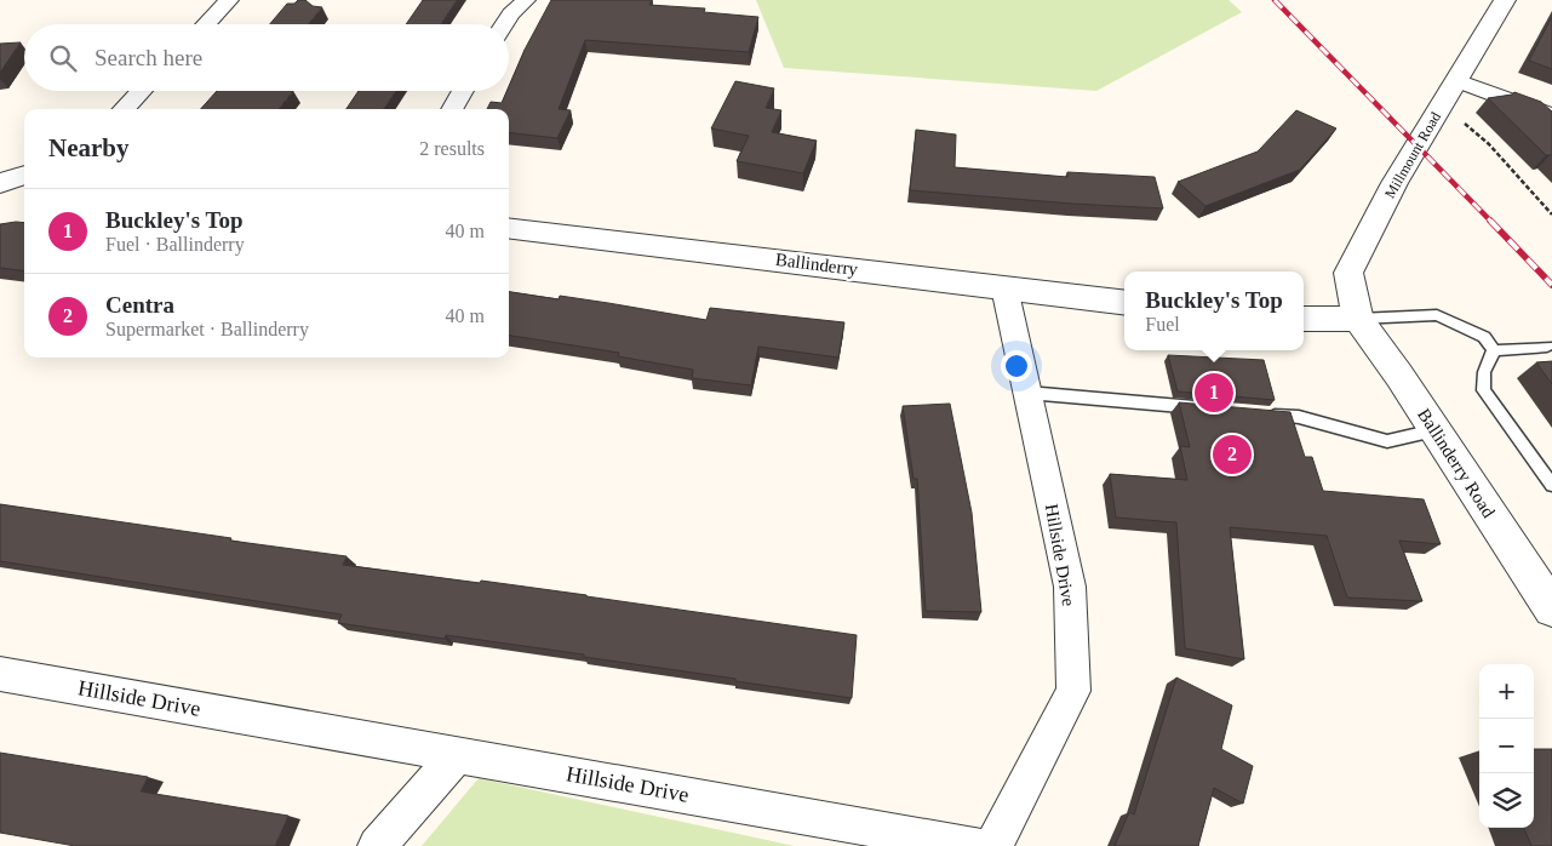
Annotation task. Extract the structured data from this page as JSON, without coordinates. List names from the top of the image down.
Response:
{
  "streets": {
    "street": [
      "Millmount Road",
      "Ballinderry",
      "Ballinderry Road",
      "Hillside Drive"
    ]
  },
  "crossings": [
    ["Millmount Road", "Ballinderry Road"],
    ["Ballinderry", "Hillside Drive"]
  ],
  "page": {
    "search": "Search here",
    "heading": ["Nearby", "2 results"],
    "list": [
      {
        "mark": "1",
        "name": "Buckley's Top",
        "note": "Fuel · Ballinderry",
        "value": "40 m"
      },
      {
        "mark": "2",
        "name": "Centra",
        "note": "Supermarket · Ballinderry",
        "value": "40 m"
      }
    ],
    "popup": ["Buckley's Top", "Fuel"],
    "pins": ["1", "2"],
    "map_buttons": ["+", "−"]
  }
}
